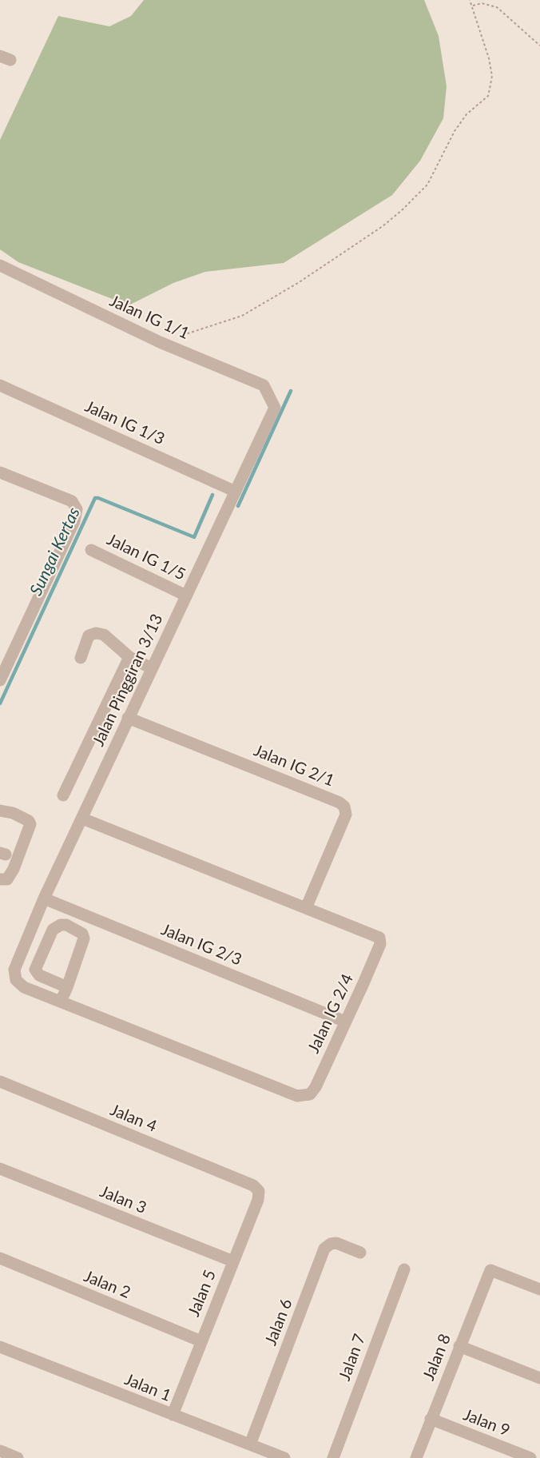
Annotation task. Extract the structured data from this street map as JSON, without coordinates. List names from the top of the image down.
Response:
{
  "streets": {
    "street": [
      "Jalan IG 1/1",
      "Jalan IG 1/3",
      "Jalan IG 1/5",
      "Jalan Pinggiran 3/13",
      "Jalan IG 2/1",
      "Jalan IG 2/3",
      "Jalan IG 2/4",
      "Jalan 4",
      "Jalan 3",
      "Jalan 2",
      "Jalan 5",
      "Jalan 6",
      "Jalan 7",
      "Jalan 8",
      "Jalan 1",
      "Jalan 9"
    ]
  },
  "crossings": [
    ["Jalan IG 1/1", "Jalan Pinggiran 3/13"],
    ["Jalan IG 1/3", "Jalan Pinggiran 3/13"],
    ["Jalan IG 1/5", "Jalan Pinggiran 3/13"],
    ["Jalan Pinggiran 3/13", "Jalan IG 2/1"],
    ["Jalan Pinggiran 3/13", "Jalan IG 2/3"],
    ["Jalan Pinggiran 3/13", "Jalan IG 2/4"],
    ["Jalan IG 2/1", "Jalan IG 2/4"],
    ["Jalan IG 2/3", "Jalan IG 2/4"],
    ["Jalan 4", "Jalan 5"],
    ["Jalan 3", "Jalan 5"],
    ["Jalan 2", "Jalan 5"],
    ["Jalan 5", "Jalan 1"],
    ["Jalan 6", "Jalan 1"],
    ["Jalan 8", "Jalan 9"]
  ],
  "water": ["Sungai Kertas"]
}
